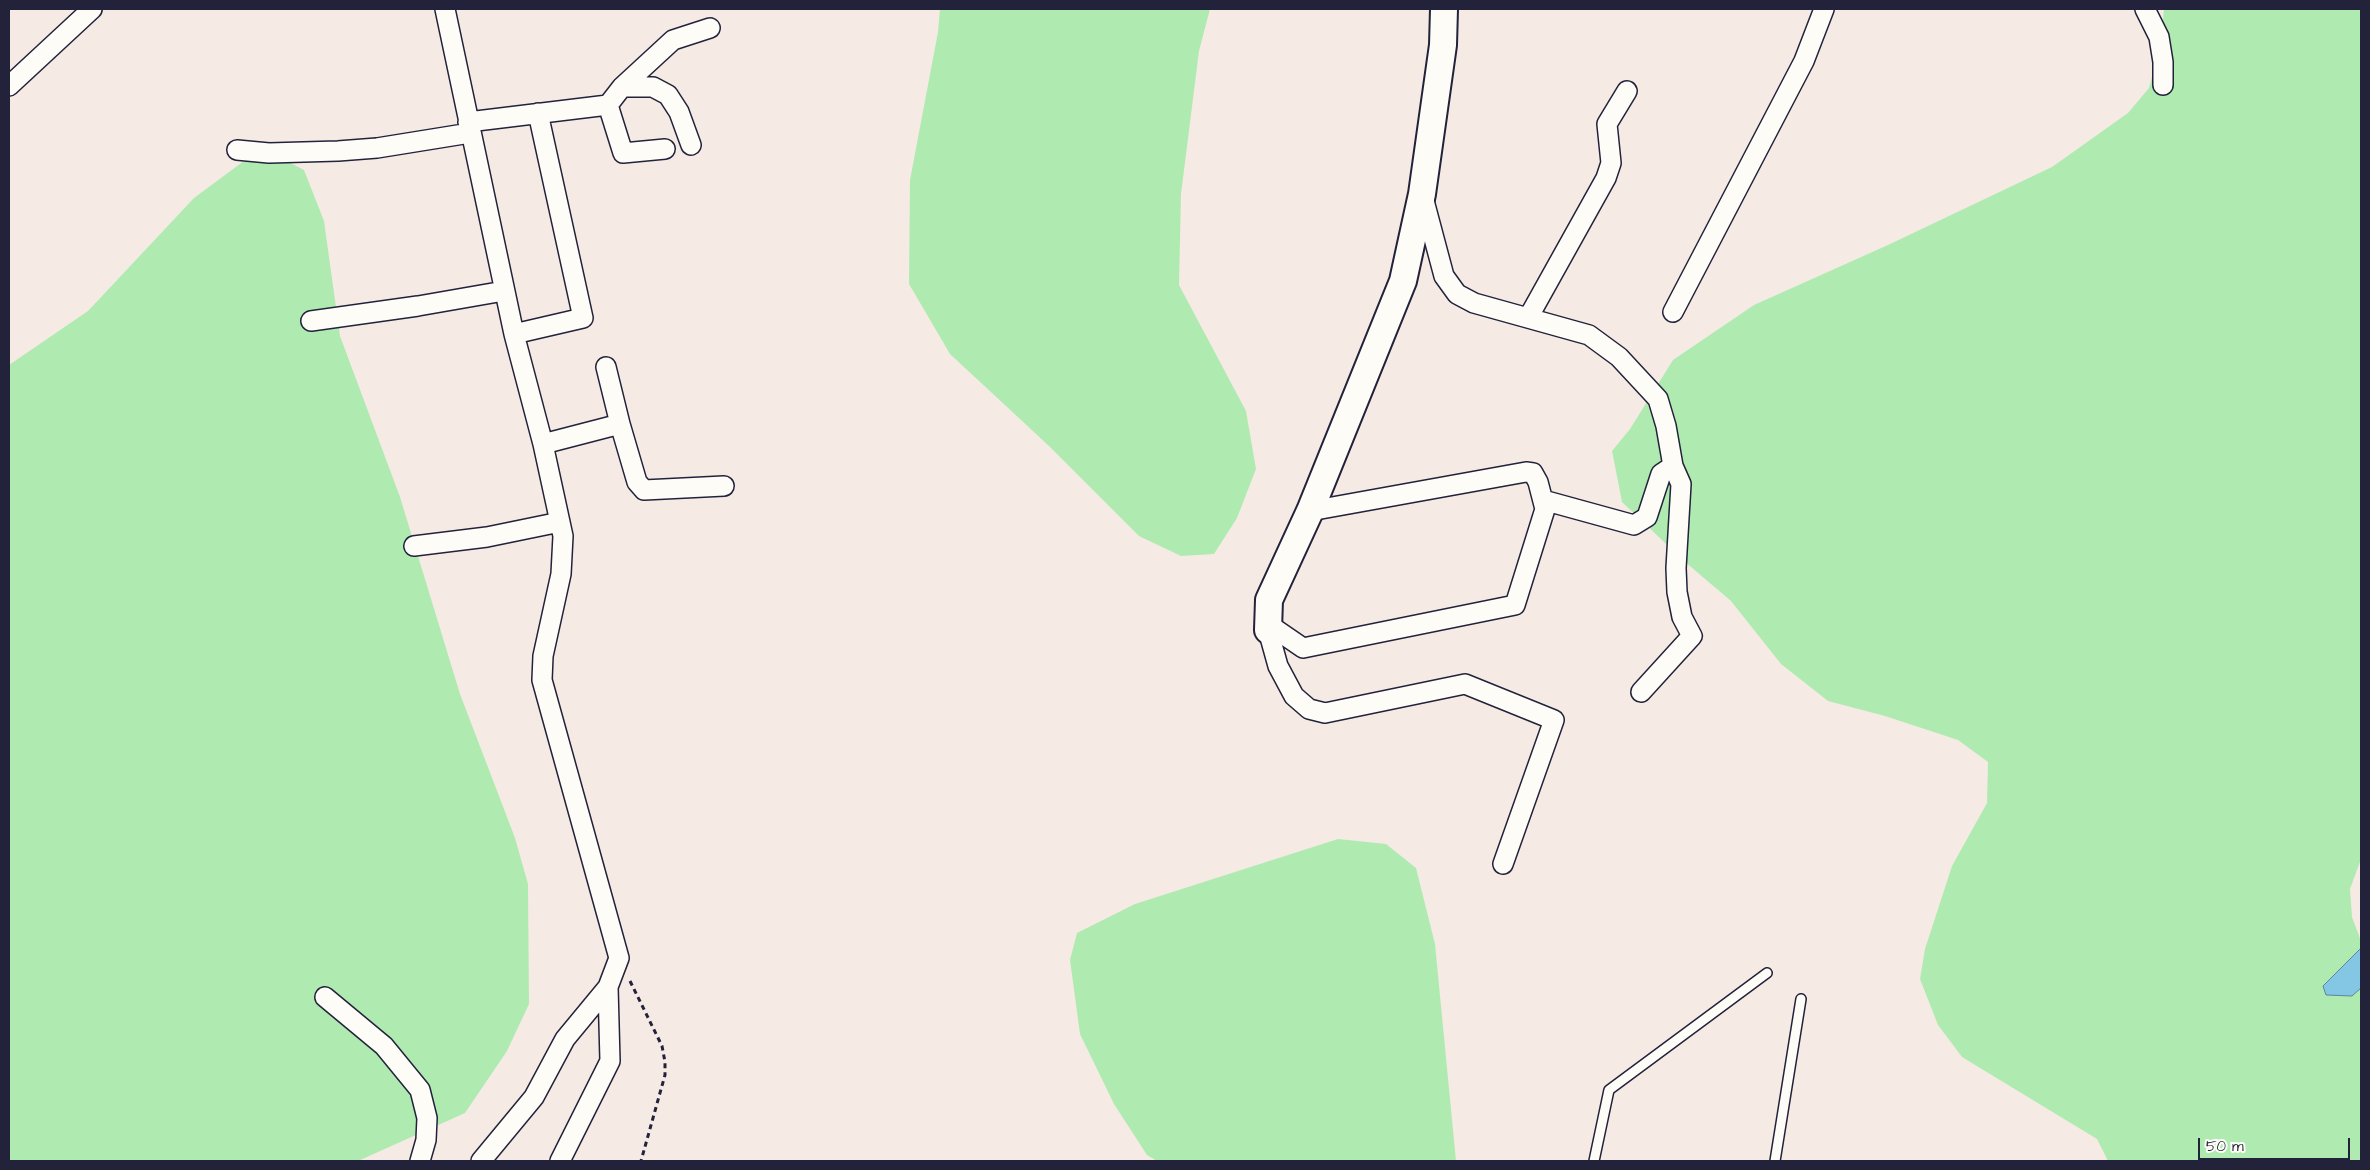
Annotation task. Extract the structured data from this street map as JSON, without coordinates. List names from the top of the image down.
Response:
{
  "scale_bar": "50 m"
}
